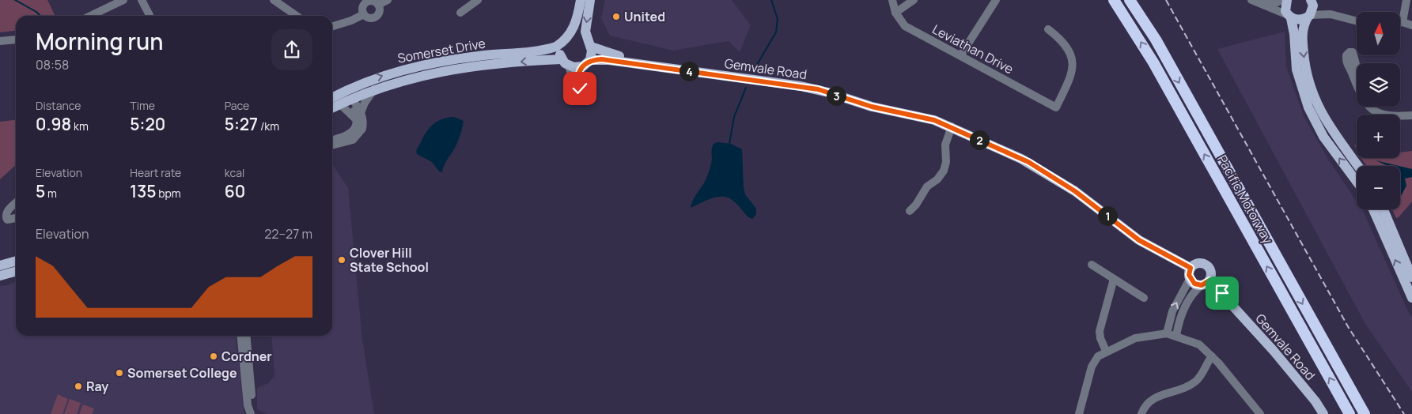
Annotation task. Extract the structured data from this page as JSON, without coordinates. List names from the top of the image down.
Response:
{
  "streets": {
    "highway": ["Pacific Motorway"],
    "main road": ["Somerset Drive", "Gemvale Road"],
    "street": ["Leviathan Drive"]
  },
  "crossings": [
    ["Somerset Drive", "Gemvale Road"]
  ],
  "places": [
    "United",
    "Clover Hill State School",
    "Cordner",
    "Somerset College",
    "Ray"
  ],
  "north": "top",
  "page": {
    "map_buttons": ["+", "−"],
    "heading": ["Morning run", "08:58"],
    "pins": [
      "4",
      "3",
      "2",
      "1"
    ],
    "stats": [
      ["Distance", "0.98 km"],
      ["Time", "5:20"],
      ["Pace", "5:27 /km"],
      ["Elevation", "5 m"],
      ["Heart rate", "135 bpm"],
      ["kcal", "60"]
    ],
    "chart": ["Elevation", "22–27 m"]
  }
}
